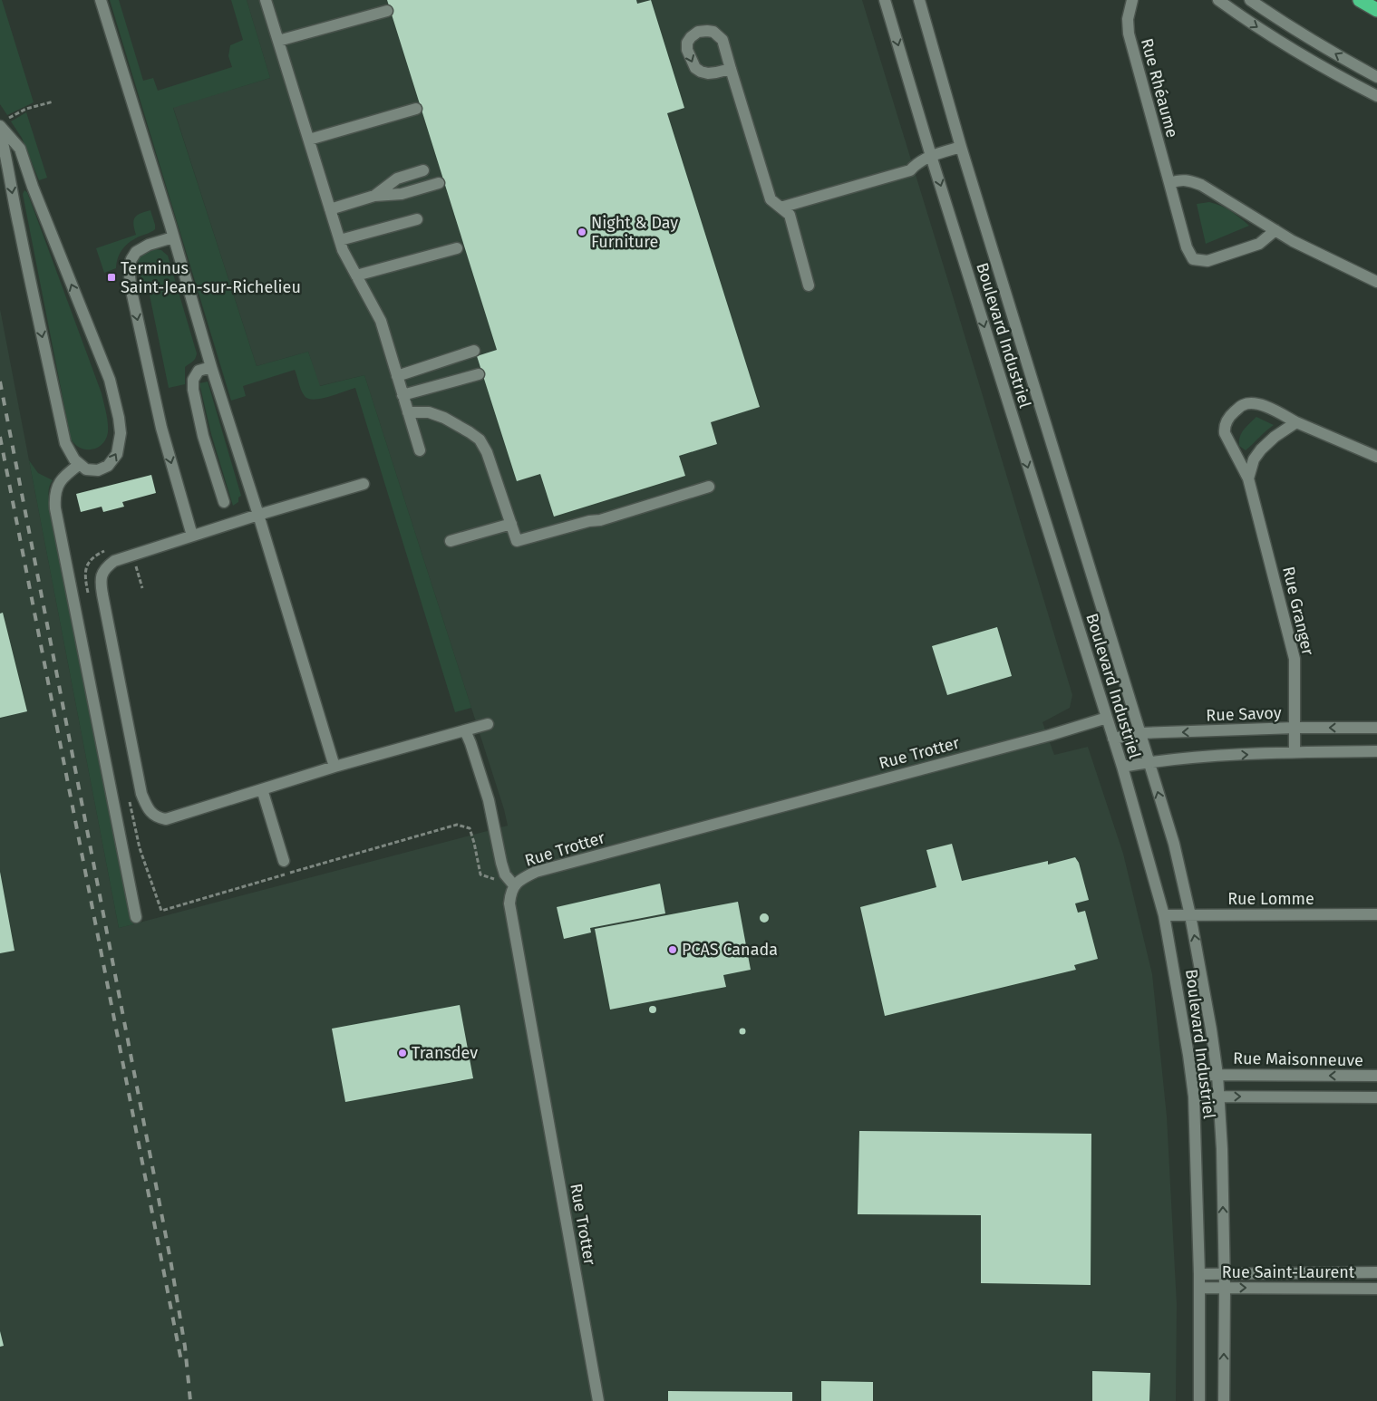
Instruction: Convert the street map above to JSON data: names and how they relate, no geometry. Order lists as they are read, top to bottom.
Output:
{
  "streets": {
    "street": [
      "Rue Rhéaume",
      "Boulevard Industriel",
      "Rue Granger",
      "Rue Savoy",
      "Rue Trotter",
      "Rue Lomme",
      "Rue Maisonneuve",
      "Rue Saint-Laurent"
    ]
  },
  "crossings": [
    ["Boulevard Industriel", "Rue Savoy"],
    ["Boulevard Industriel", "Rue Trotter"],
    ["Boulevard Industriel", "Rue Lomme"],
    ["Boulevard Industriel", "Rue Maisonneuve"],
    ["Boulevard Industriel", "Rue Saint-Laurent"],
    ["Rue Granger", "Rue Savoy"]
  ],
  "places": {
    "other": ["Night & Day Furniture", "PCAS Canada", "Transdev"],
    "transit": ["Terminus Saint-Jean-sur-Richelieu"]
  }
}
